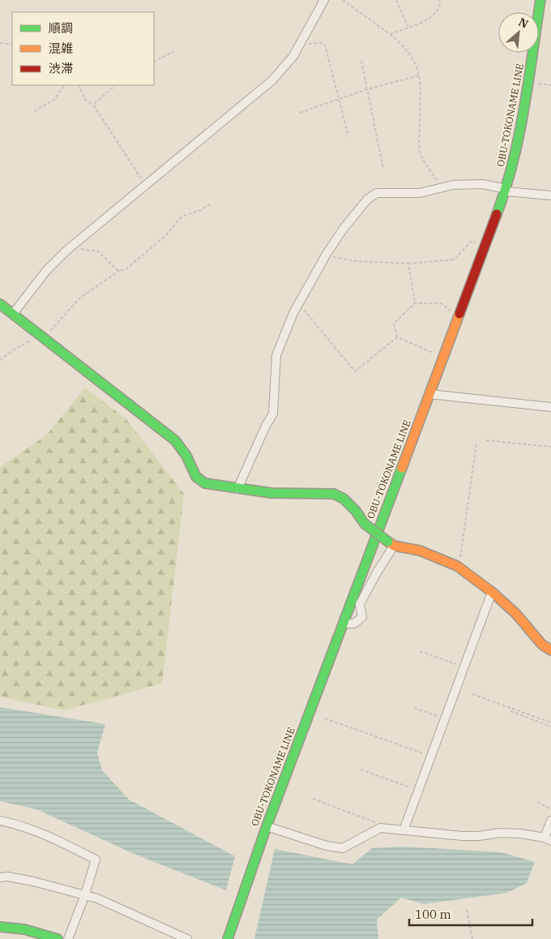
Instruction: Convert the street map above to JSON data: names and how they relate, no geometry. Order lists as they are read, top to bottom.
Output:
{
  "streets": {
    "main road": ["OBU-TOKONAME LINE"]
  },
  "legend": ["順調", "混雑", "渋滞"],
  "scale_bar": "100 m",
  "north": "top right"
}
